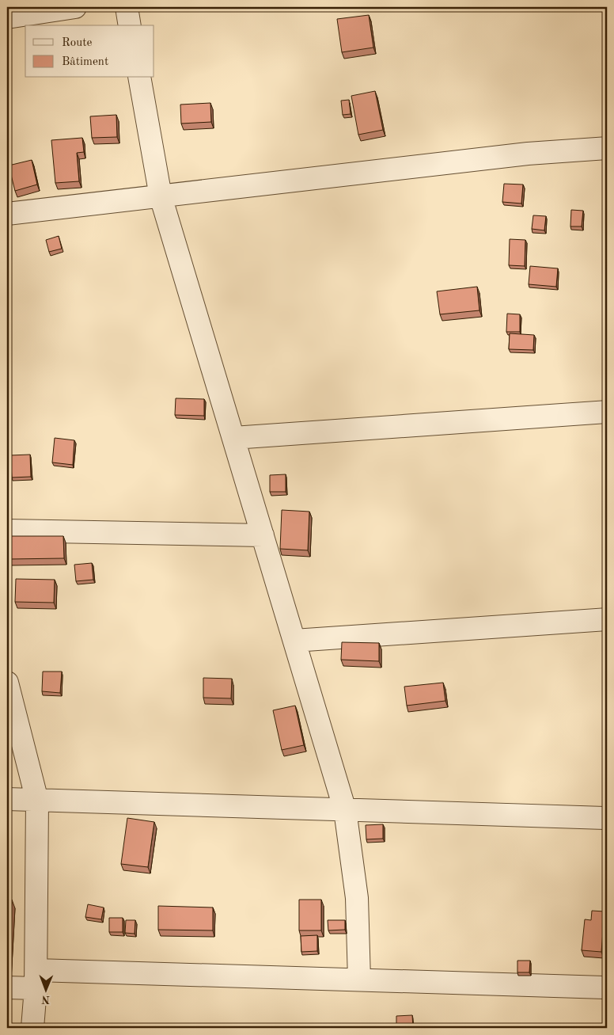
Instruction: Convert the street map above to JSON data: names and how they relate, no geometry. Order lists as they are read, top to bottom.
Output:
{
  "legend": ["Route", "Bâtiment"],
  "north": "bottom"
}
